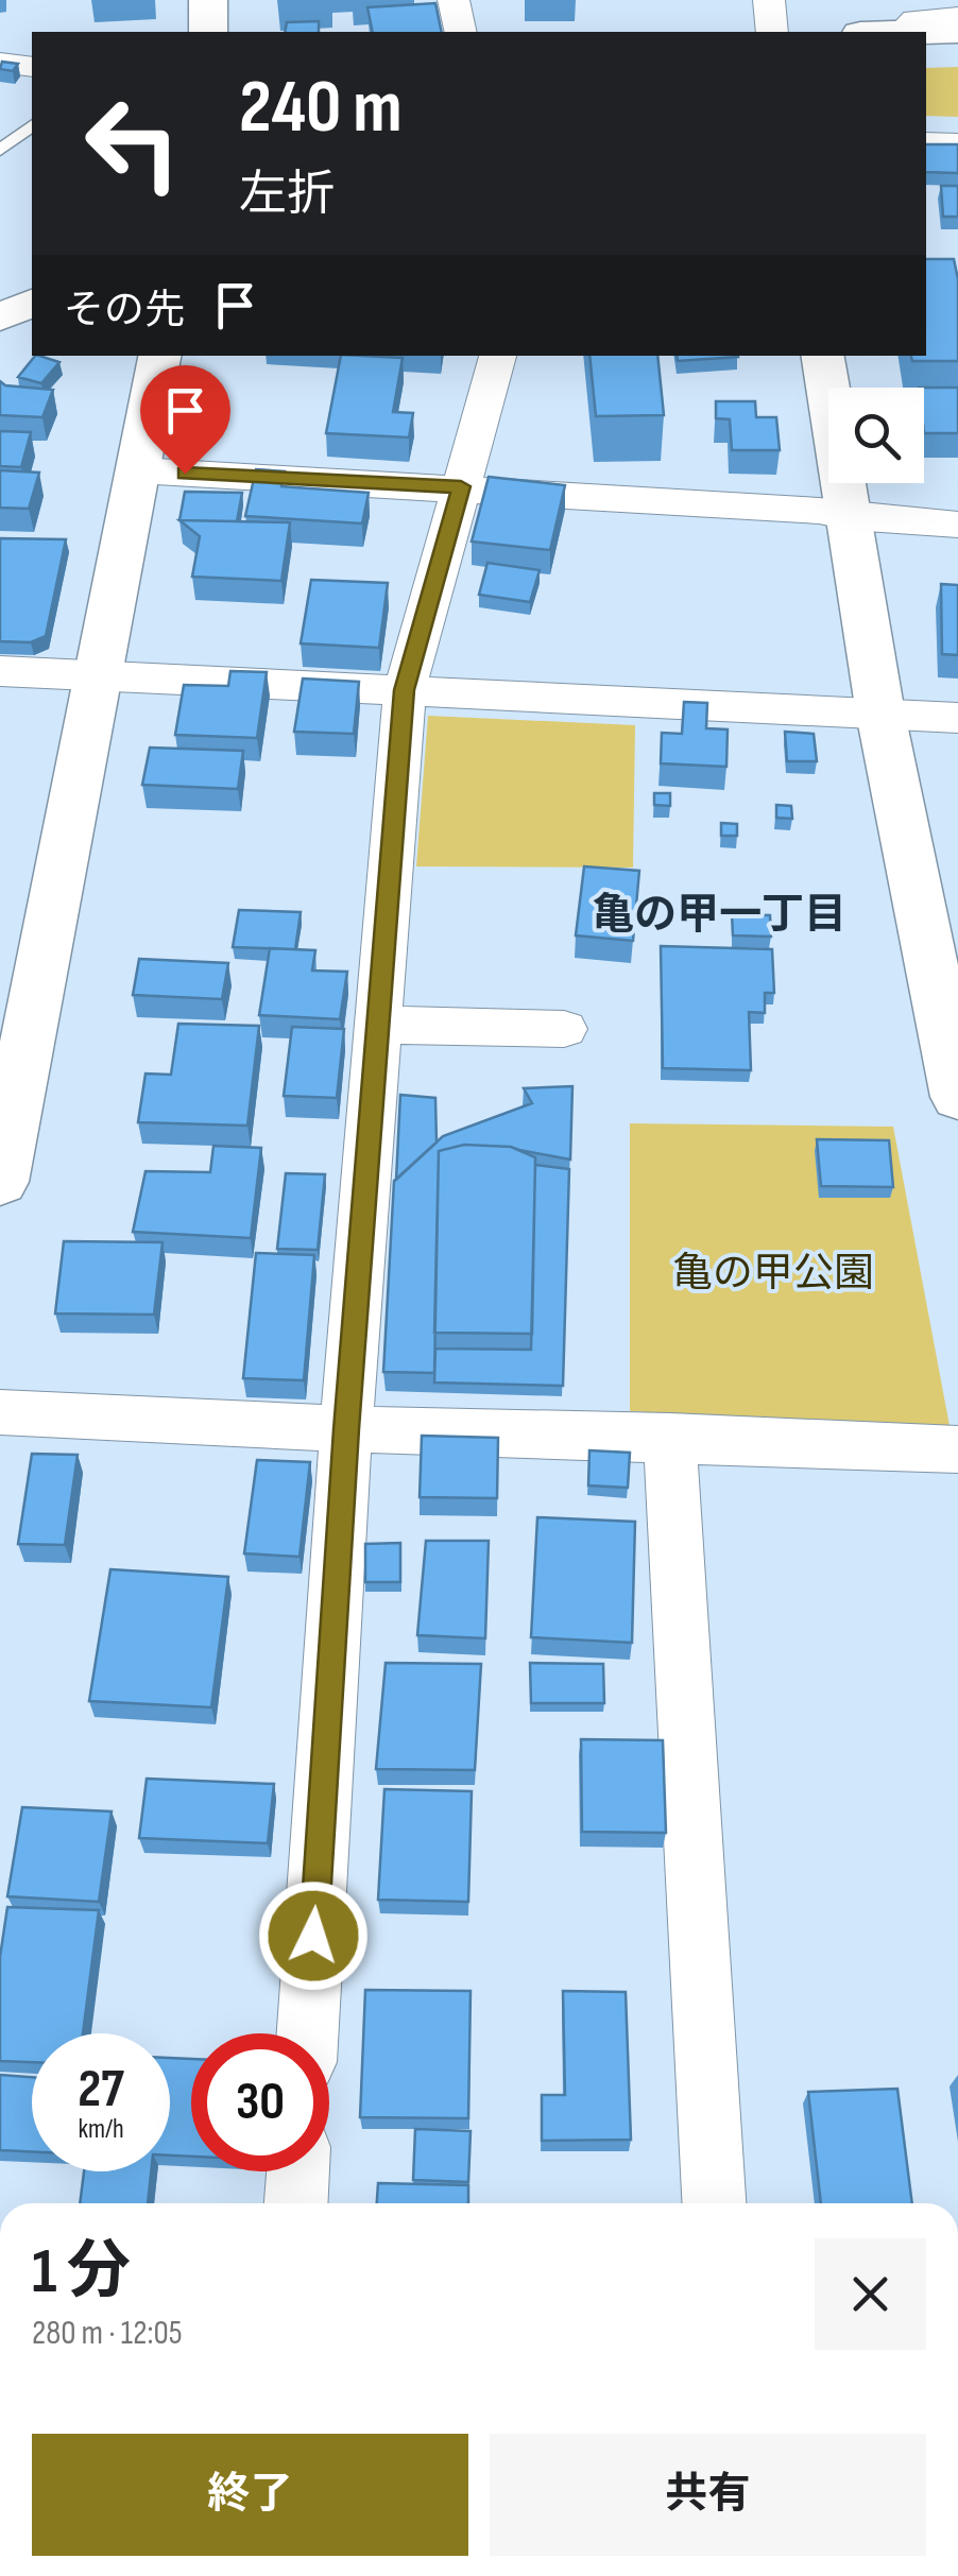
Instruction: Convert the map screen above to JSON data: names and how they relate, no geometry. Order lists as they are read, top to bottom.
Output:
{
  "districts": ["亀の甲一丁目"],
  "parks": ["亀の甲公園"],
  "page": {
    "turn": ["240 m", "左折"],
    "then": "その先",
    "speed": "27 km/h",
    "limit": "30",
    "heading": ["1 分", "280 m · 12:05"],
    "buttons": ["終了", "共有"]
  }
}
